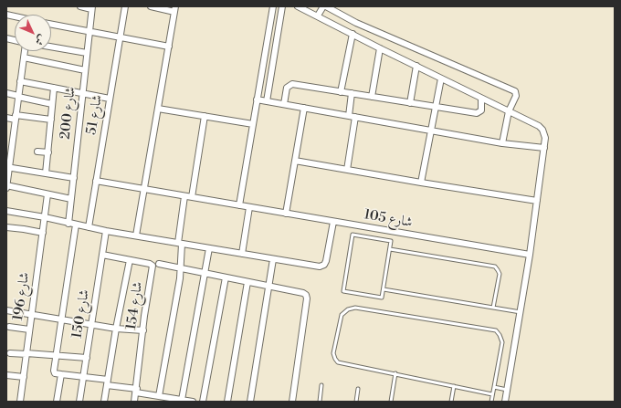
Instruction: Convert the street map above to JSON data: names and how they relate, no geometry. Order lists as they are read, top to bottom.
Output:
{
  "streets": {
    "street": [
      "شارع 200",
      "شارع 51",
      "شارع 105",
      "شارع 196",
      "شارع 154",
      "شارع 150"
    ]
  },
  "crossings": [
    ["شارع 51", "شارع 105"],
    ["شارع 154", "شارع 150"]
  ],
  "north": "bottom right"
}
